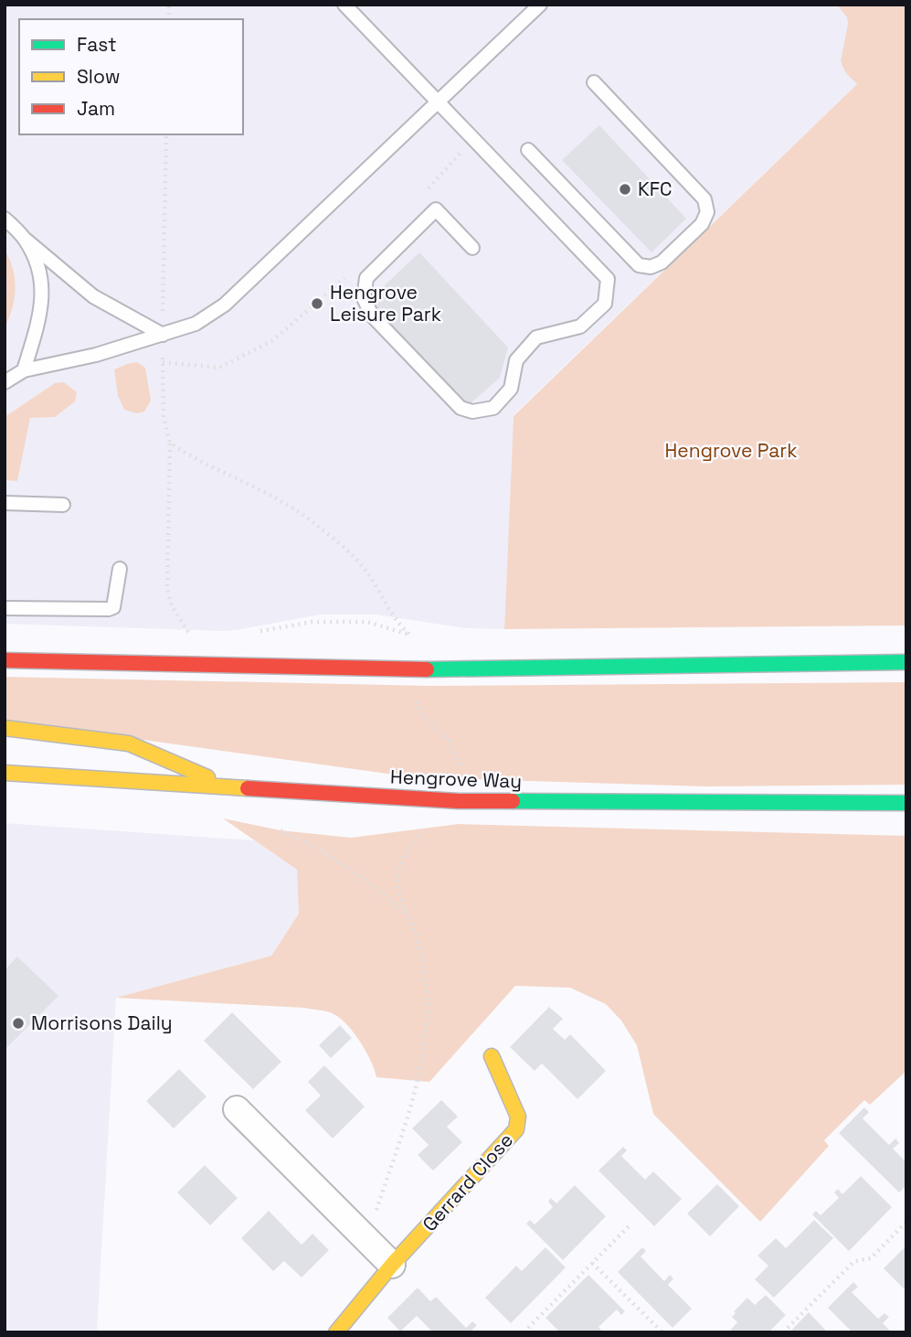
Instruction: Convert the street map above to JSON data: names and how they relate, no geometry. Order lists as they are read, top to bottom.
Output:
{
  "streets": {
    "main road": ["Hengrove Way", "Gerrard Close"]
  },
  "parks": ["Hengrove Park"],
  "places": ["KFC", "Hengrove Leisure Park", "Morrisons Daily"],
  "legend": ["Fast", "Slow", "Jam"]
}
